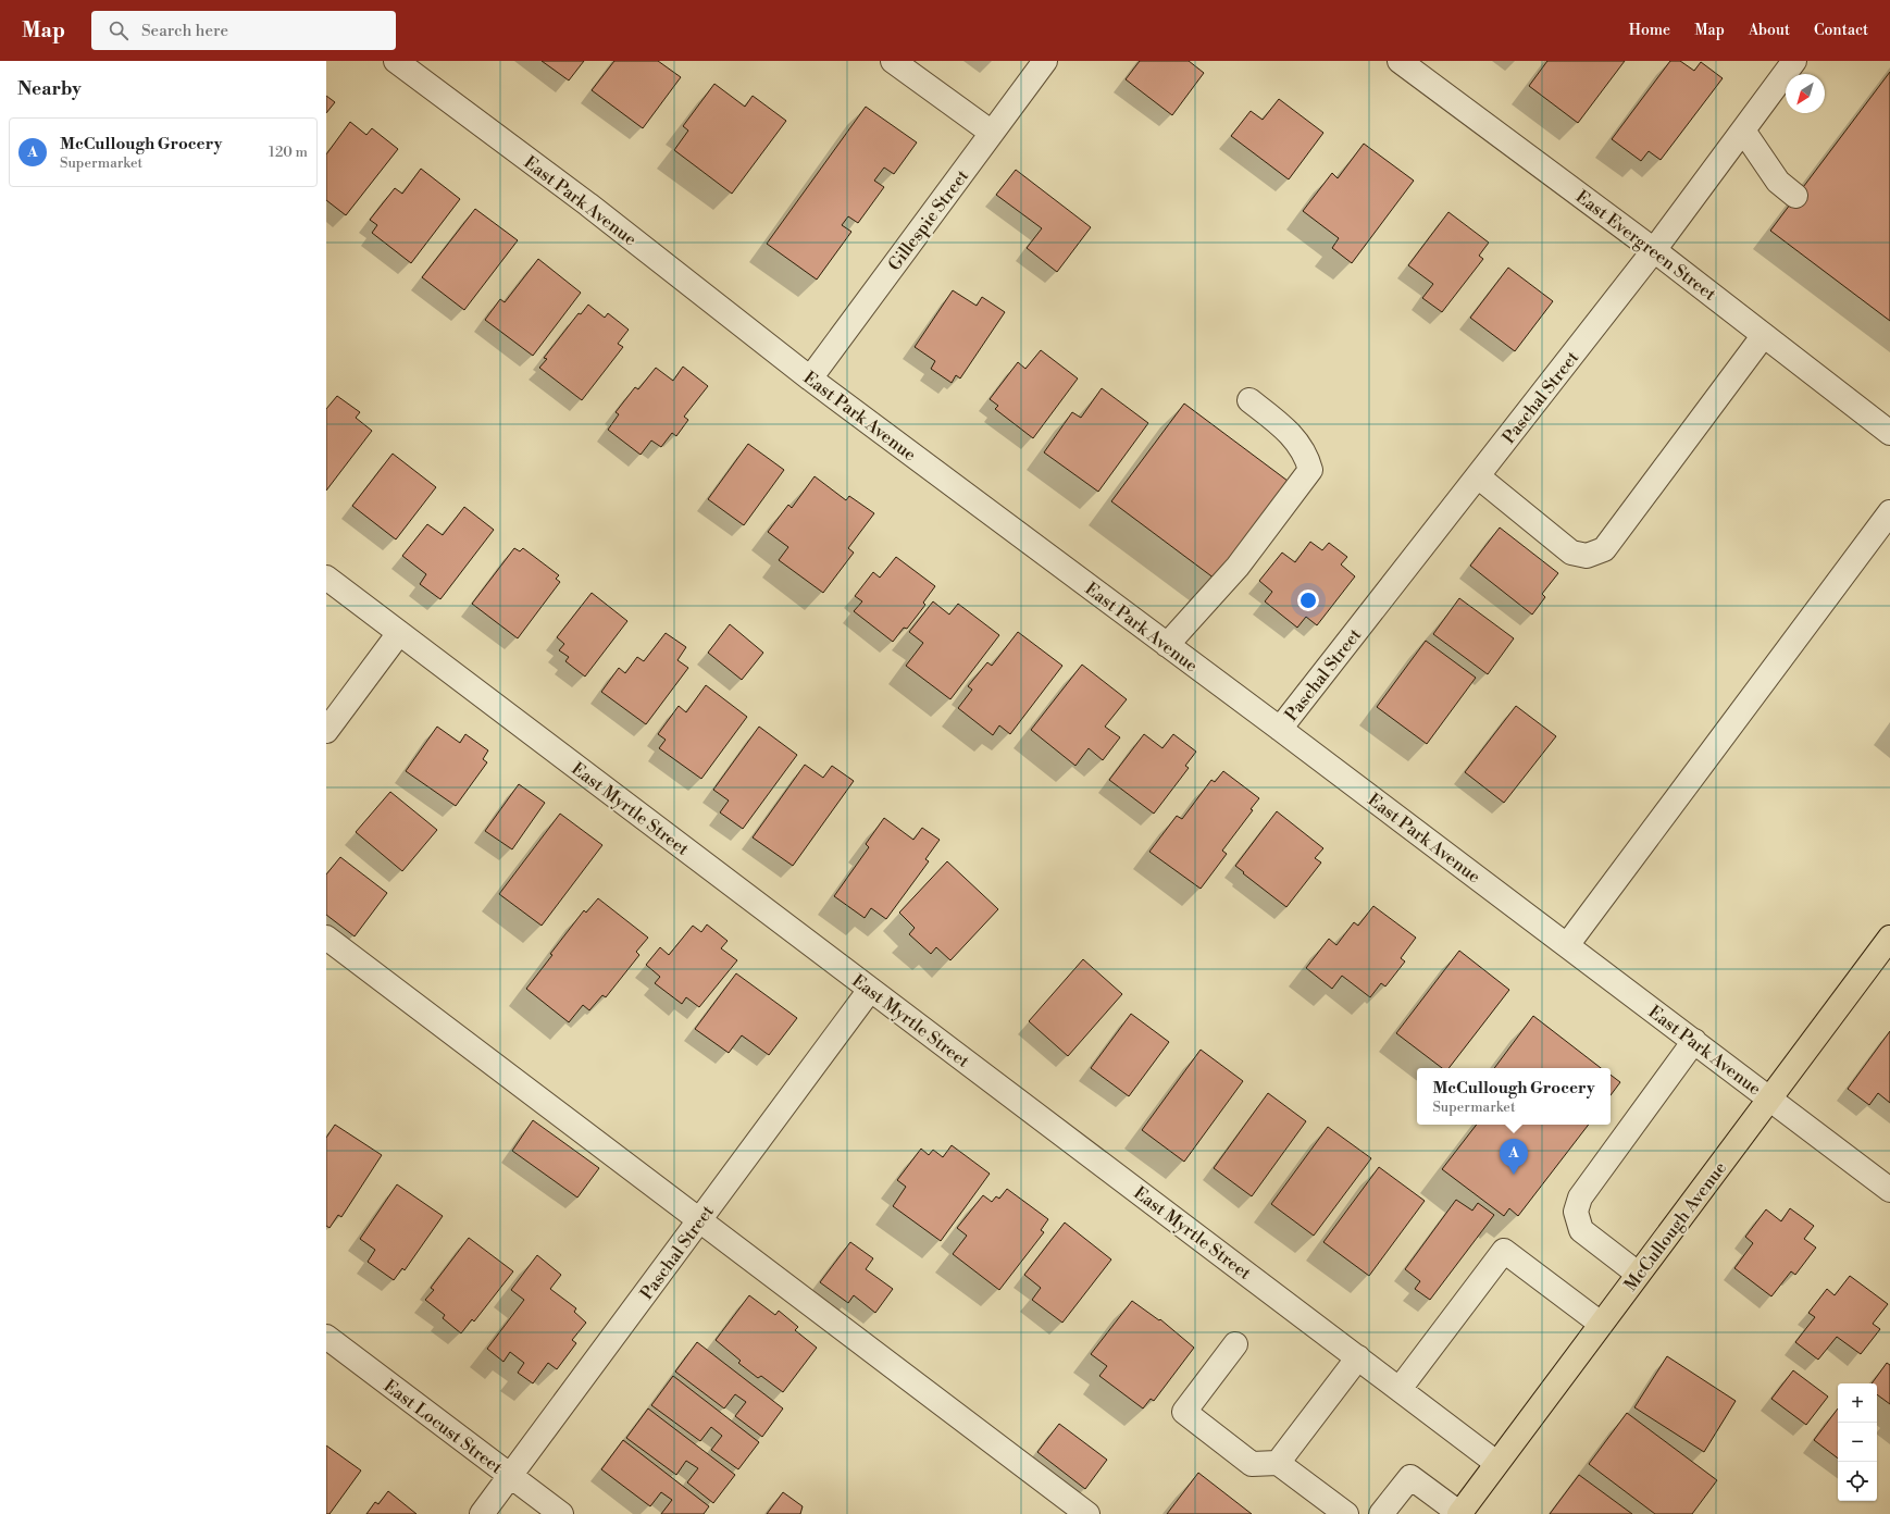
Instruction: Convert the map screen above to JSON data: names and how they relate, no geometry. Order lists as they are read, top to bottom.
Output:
{
  "streets": {
    "main road": ["McCullough Avenue"],
    "street": [
      "East Park Avenue",
      "Gillespie Street",
      "East Evergreen Street",
      "Paschal Street",
      "East Myrtle Street",
      "East Locust Street"
    ]
  },
  "crossings": [
    ["East Park Avenue", "Gillespie Street"],
    ["East Park Avenue", "Paschal Street"],
    ["East Park Avenue", "McCullough Avenue"],
    ["East Evergreen Street", "Paschal Street"],
    ["Paschal Street", "East Myrtle Street"],
    ["Paschal Street", "East Locust Street"],
    ["East Myrtle Street", "McCullough Avenue"]
  ],
  "north": "bottom left",
  "page": {
    "header": "Map",
    "search": "Search here",
    "nav": [
      "Home",
      "Map",
      "About",
      "Contact"
    ],
    "heading": "Nearby",
    "list": [
      {
        "mark": "A",
        "name": "McCullough Grocery",
        "note": "Supermarket",
        "value": "120 m"
      }
    ],
    "popup": ["McCullough Grocery", "Supermarket"],
    "pins": "A",
    "map_buttons": ["+", "−"]
  }
}
